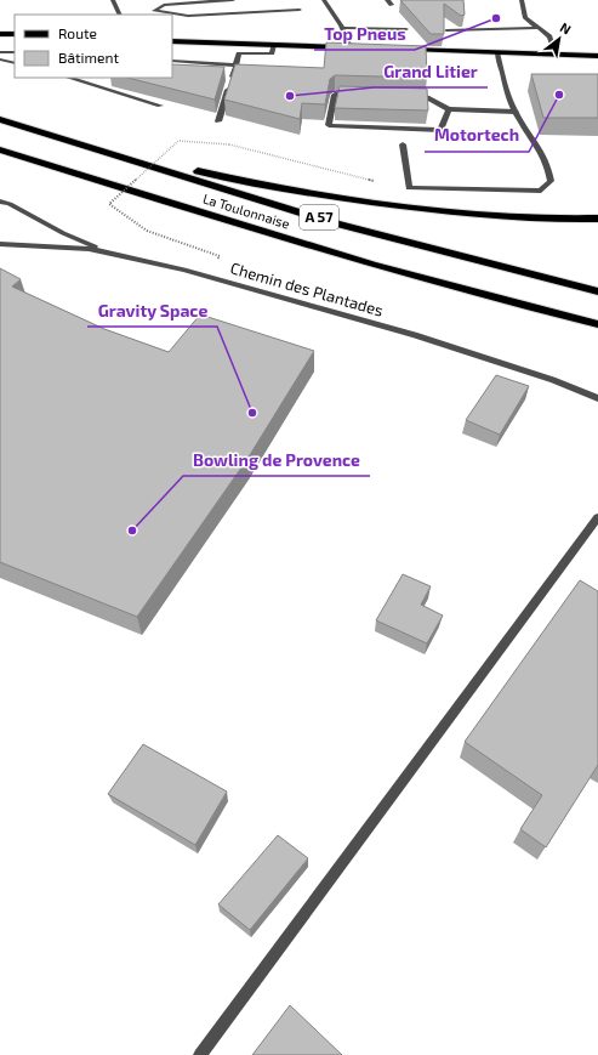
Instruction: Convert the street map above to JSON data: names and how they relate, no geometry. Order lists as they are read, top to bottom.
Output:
{
  "streets": {
    "highway": ["La Toulonnaise", "A 57"],
    "street": ["Chemin des Plantades"]
  },
  "places": [
    "Top Pneus",
    "Motortech",
    "Grand Litier",
    "Gravity Space",
    "Bowling de Provence"
  ],
  "legend": ["Route", "Bâtiment"],
  "north": "top right"
}
